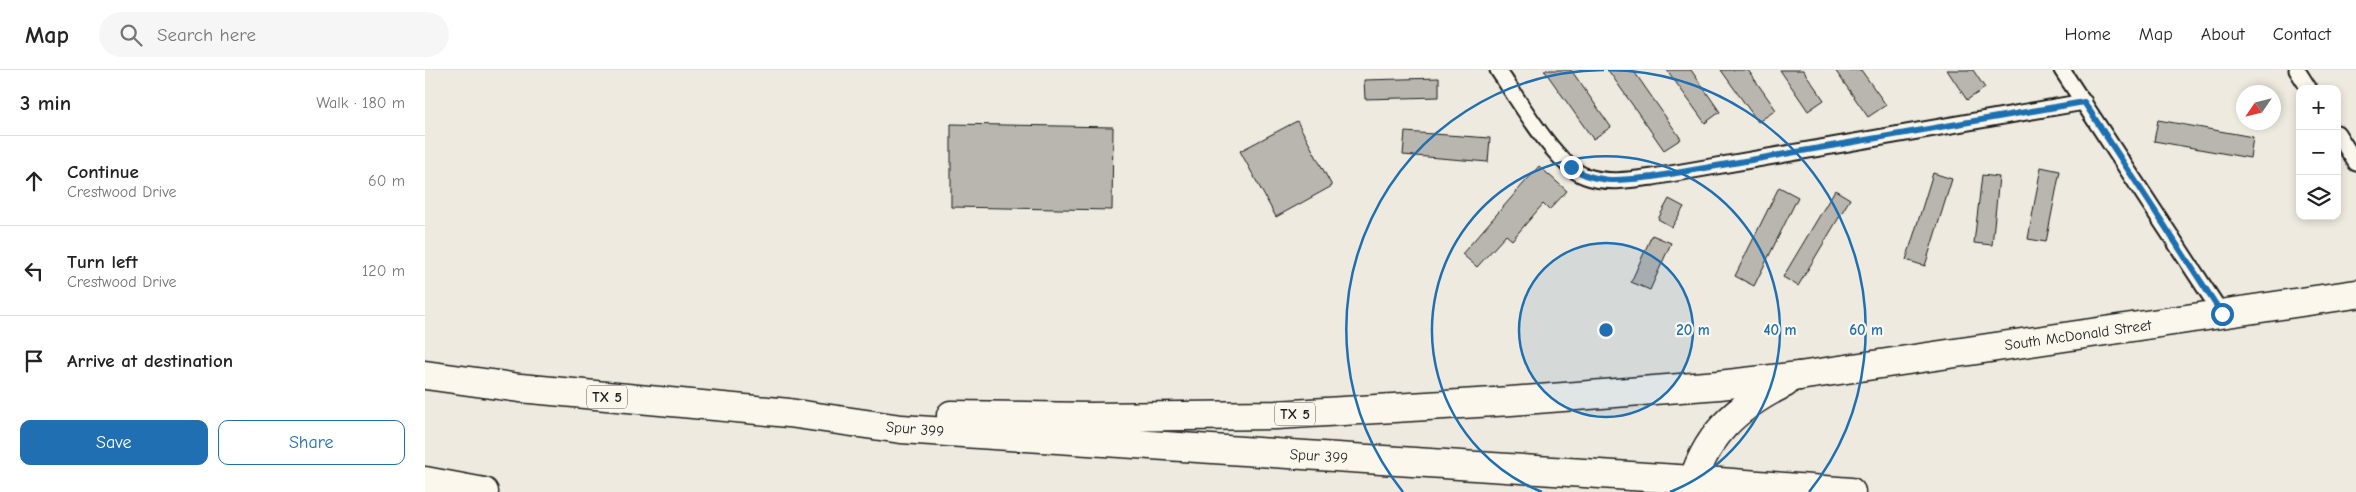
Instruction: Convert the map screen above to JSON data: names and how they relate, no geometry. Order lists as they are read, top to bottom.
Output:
{
  "streets": {
    "main road": ["South McDonald Street", "TX 5", "Spur 399"]
  },
  "crossings": [
    ["South McDonald Street", "TX 5"],
    ["TX 5", "Spur 399"]
  ],
  "north": "bottom left",
  "page": {
    "header": "Map",
    "search": "Search here",
    "nav": [
      "Home",
      "Map",
      "About",
      "Contact"
    ],
    "heading": ["3 min", "Walk · 180 m"],
    "map_buttons": ["+", "−"],
    "list": [
      ["Continue", "Crestwood Drive", "60 m"],
      ["Turn left", "Crestwood Drive", "120 m"],
      "Arrive at destination"
    ],
    "buttons": ["Save", "Share"]
  },
  "rings": ["20 m", "40 m", "60 m"]
}
